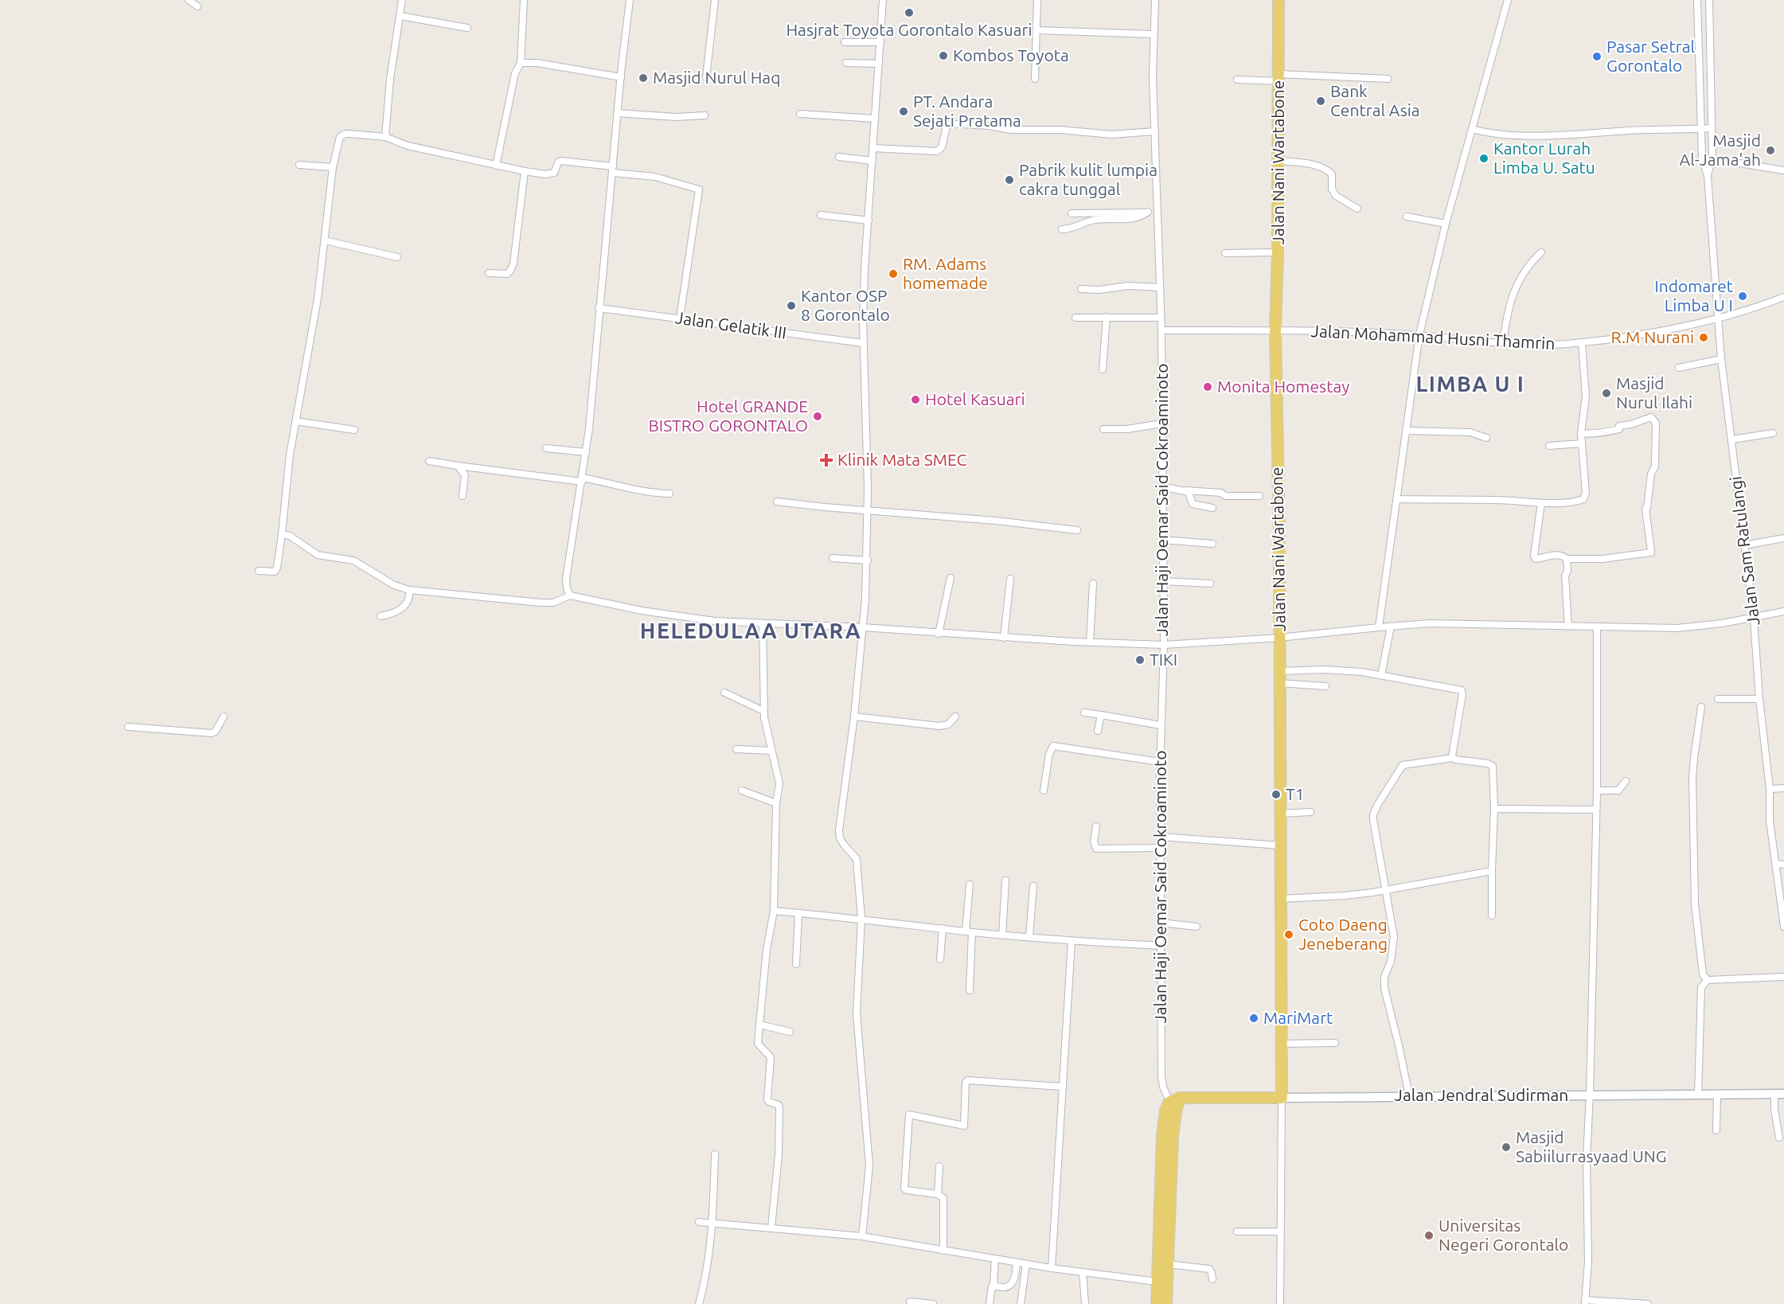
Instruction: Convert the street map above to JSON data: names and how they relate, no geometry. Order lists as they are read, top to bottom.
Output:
{
  "streets": {
    "main road": ["Jalan Nani Wartabone", "Jalan Jendral Sudirman"],
    "street": [
      "Jalan Gelatik III",
      "Jalan Mohammad Husni Thamrin",
      "Jalan Haji Oemar Said Cokroaminoto",
      "Jalan Sam Ratulangi"
    ]
  },
  "crossings": [
    ["Jalan Nani Wartabone", "Jalan Mohammad Husni Thamrin"],
    ["Jalan Nani Wartabone", "Jalan Jendral Sudirman"],
    ["Jalan Mohammad Husni Thamrin", "Jalan Haji Oemar Said Cokroaminoto"],
    ["Jalan Mohammad Husni Thamrin", "Jalan Sam Ratulangi"],
    ["Jalan Haji Oemar Said Cokroaminoto", "Jalan Jendral Sudirman"]
  ],
  "districts": ["LIMBA U I", "HELEDULAA UTARA"],
  "places": {
    "other": [
      "Hasjrat Toyota Gorontalo Kasuari",
      "Kombos Toyota",
      "Pasar Setral Gorontalo",
      "Masjid Nurul Haq",
      "Bank Central Asia",
      "PT. Andara Sejati Pratama",
      "Masjid Al-Jama'ah",
      "Kantor Lurah Limba U. Satu",
      "Pabrik kulit lumpia cakra tunggal",
      "RM. Adams homemade",
      "Indomaret Limba U I",
      "Kantor OSP 8 Gorontalo",
      "R.M Nurani",
      "Monita Homestay",
      "Masjid Nurul Ilahi",
      "Hotel Kasuari",
      "Hotel GRANDE BISTRO GORONTALO",
      "TIKI",
      "T1",
      "Coto Daeng Jeneberang",
      "MariMart",
      "Masjid Sabiilurrasyaad UNG",
      "Universitas Negeri Gorontalo"
    ],
    "health": ["Klinik Mata SMEC"]
  }
}
